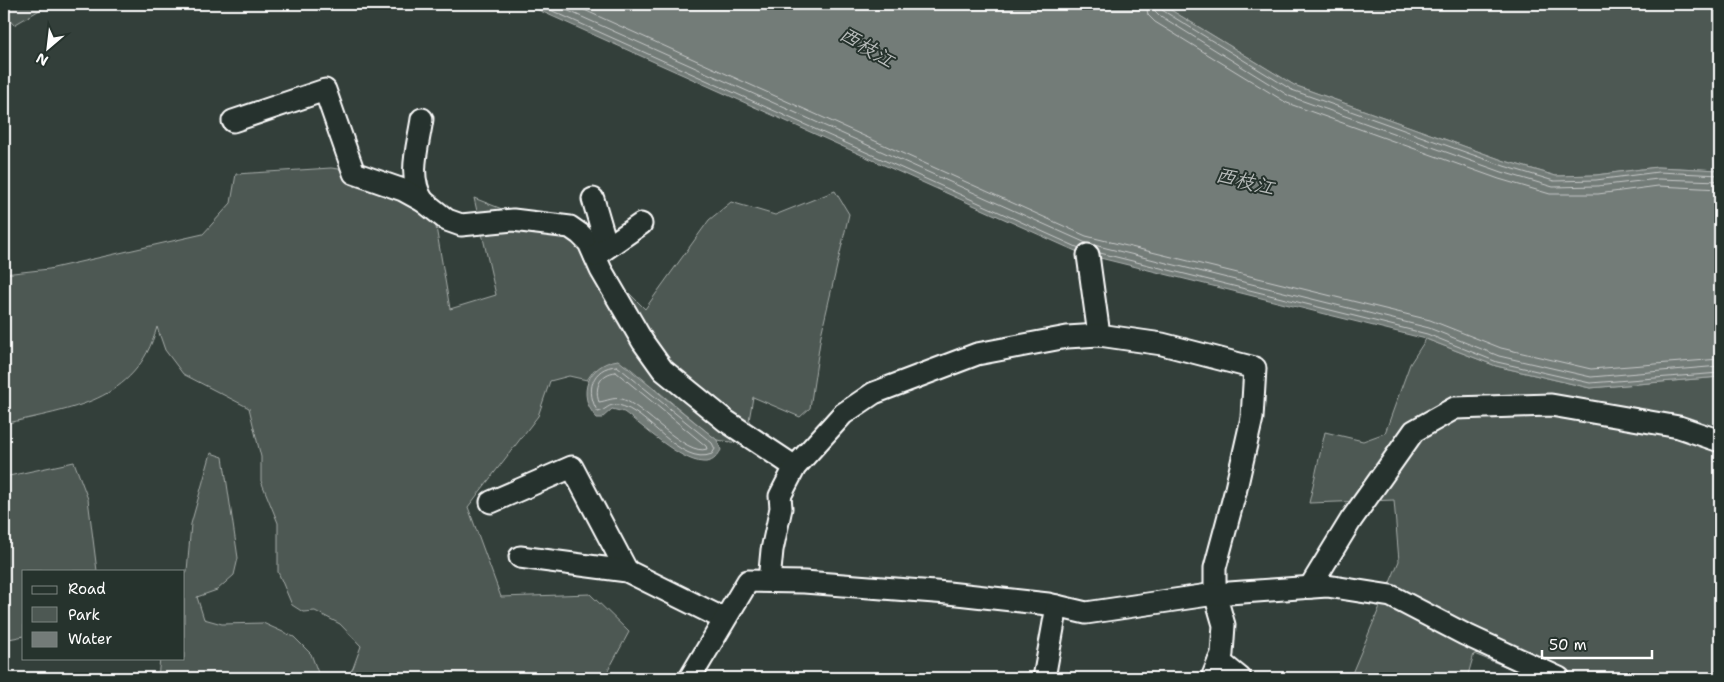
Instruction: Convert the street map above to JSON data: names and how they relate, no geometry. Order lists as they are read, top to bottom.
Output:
{
  "water": ["西枝江"],
  "legend": ["Road", "Park", "Water"],
  "scale_bar": "50 m",
  "north": "bottom left"
}
